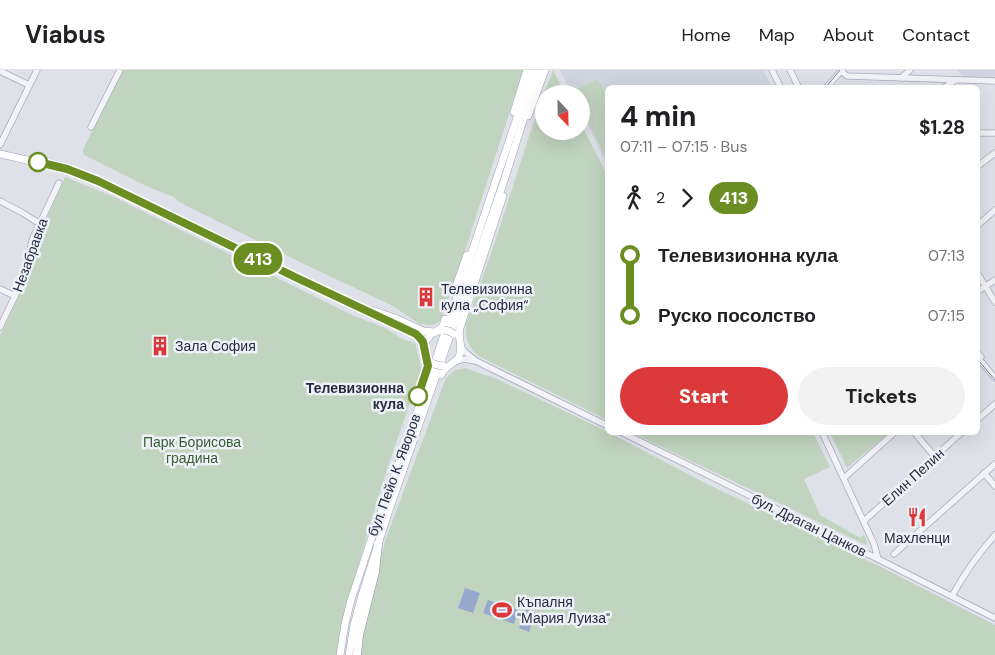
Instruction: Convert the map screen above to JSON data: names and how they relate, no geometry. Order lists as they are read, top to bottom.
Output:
{
  "streets": {
    "main road": ["бул. Пейо К. Яворов"],
    "street": ["Незабравка", "Елин Пелин", "бул. Драган Цанков"]
  },
  "parks": ["Парк Борисова градина"],
  "places": {
    "building": ["Телевизионна кула „София“", "Зала София"],
    "other": ["Телевизионна кула"],
    "restaurant": ["Махленци"],
    "sports": ["Къпалня \"Мария Луиза\""]
  },
  "lines": ["bus line 413"],
  "north": "bottom",
  "page": {
    "header": "Viabus",
    "nav": [
      "Home",
      "Map",
      "About",
      "Contact"
    ],
    "on_map": "413",
    "heading": ["4 min", "07:11 – 07:15 · Bus", "$1.28"],
    "legs": ["2", "413"],
    "list": [
      {
        "name": "Телевизионна кула",
        "value": "07:13"
      },
      {
        "name": "Руско посолство",
        "value": "07:15"
      }
    ],
    "buttons": ["Start", "Tickets"]
  }
}
